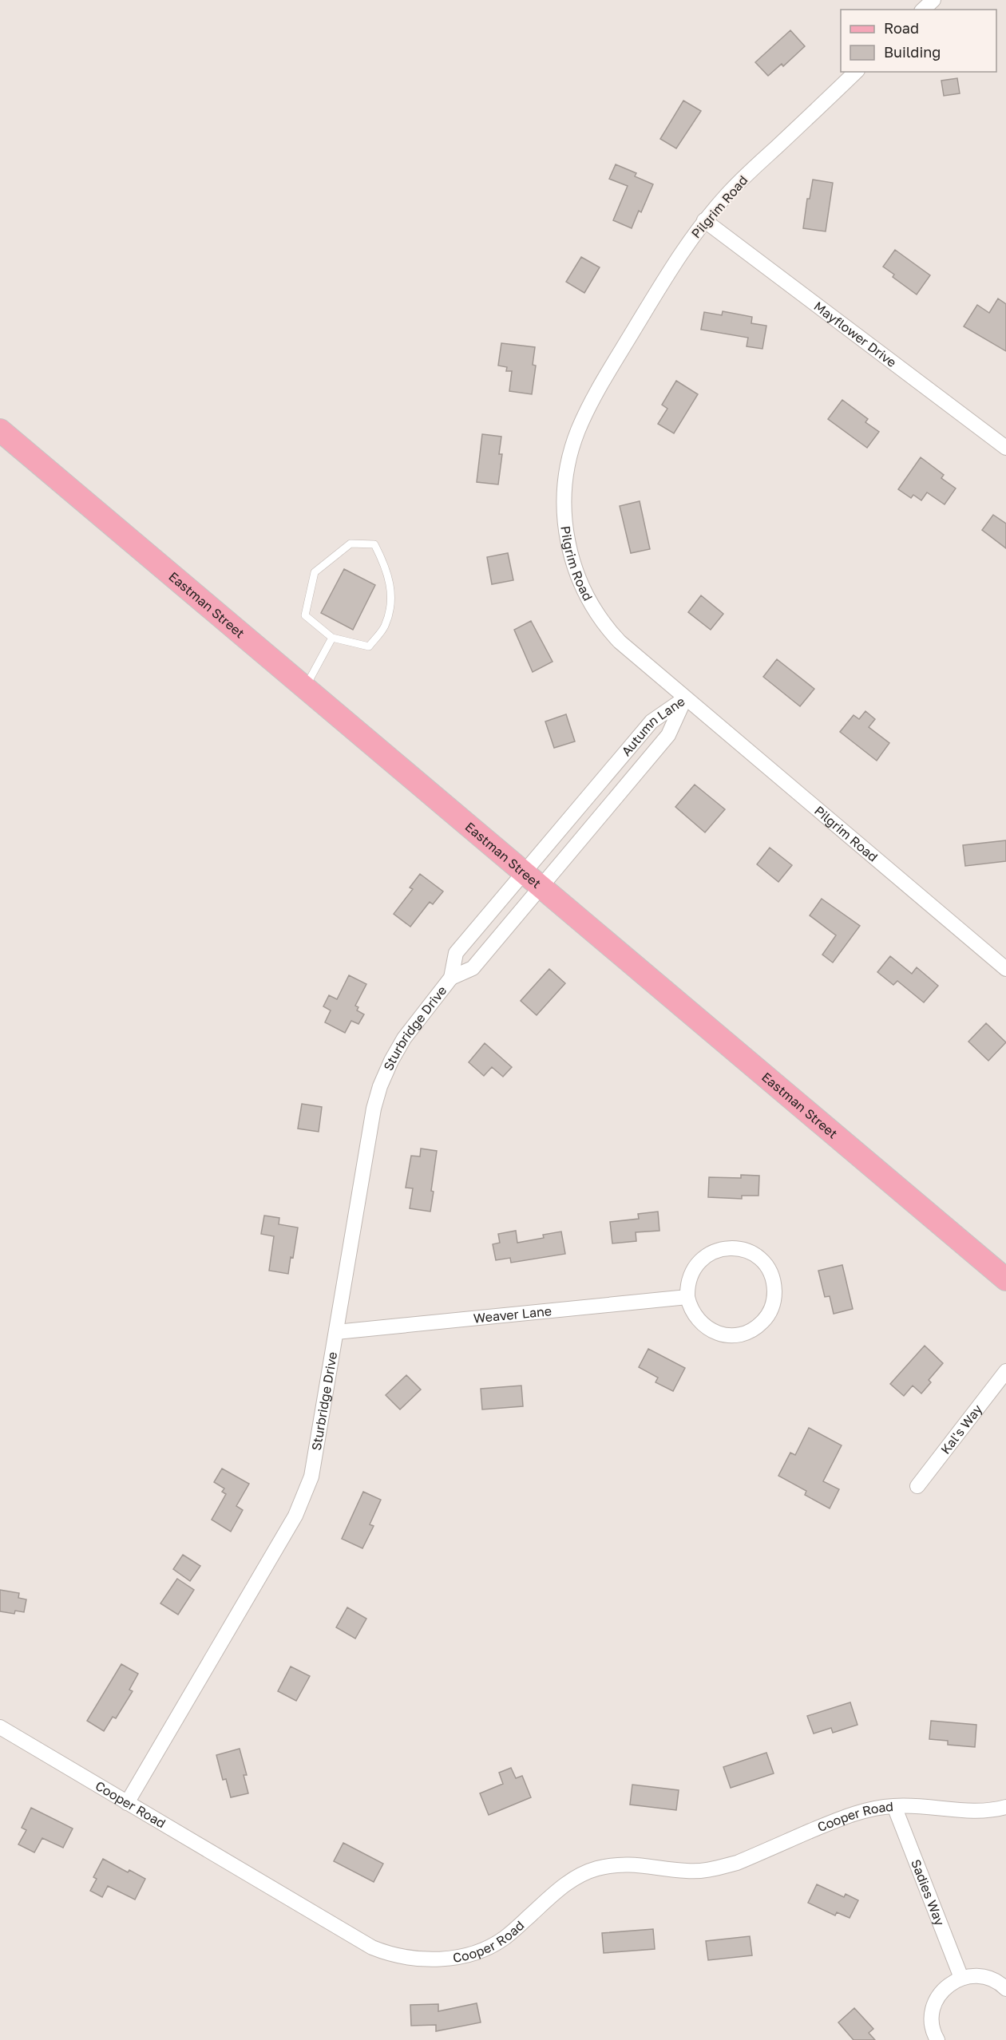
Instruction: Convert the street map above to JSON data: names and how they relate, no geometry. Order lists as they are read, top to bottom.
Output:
{
  "streets": {
    "main road": ["Eastman Street"],
    "street": [
      "Pilgrim Road",
      "Mayflower Drive",
      "Autumn Lane",
      "Sturbridge Drive",
      "Weaver Lane",
      "Kal's Way",
      "Cooper Road",
      "Sadies Way"
    ]
  },
  "crossings": [
    ["Pilgrim Road", "Mayflower Drive"],
    ["Pilgrim Road", "Autumn Lane"],
    ["Eastman Street", "Autumn Lane"],
    ["Eastman Street", "Sturbridge Drive"],
    ["Autumn Lane", "Sturbridge Drive"],
    ["Sturbridge Drive", "Weaver Lane"],
    ["Sturbridge Drive", "Cooper Road"],
    ["Cooper Road", "Sadies Way"]
  ],
  "legend": ["Road", "Building"]
}
